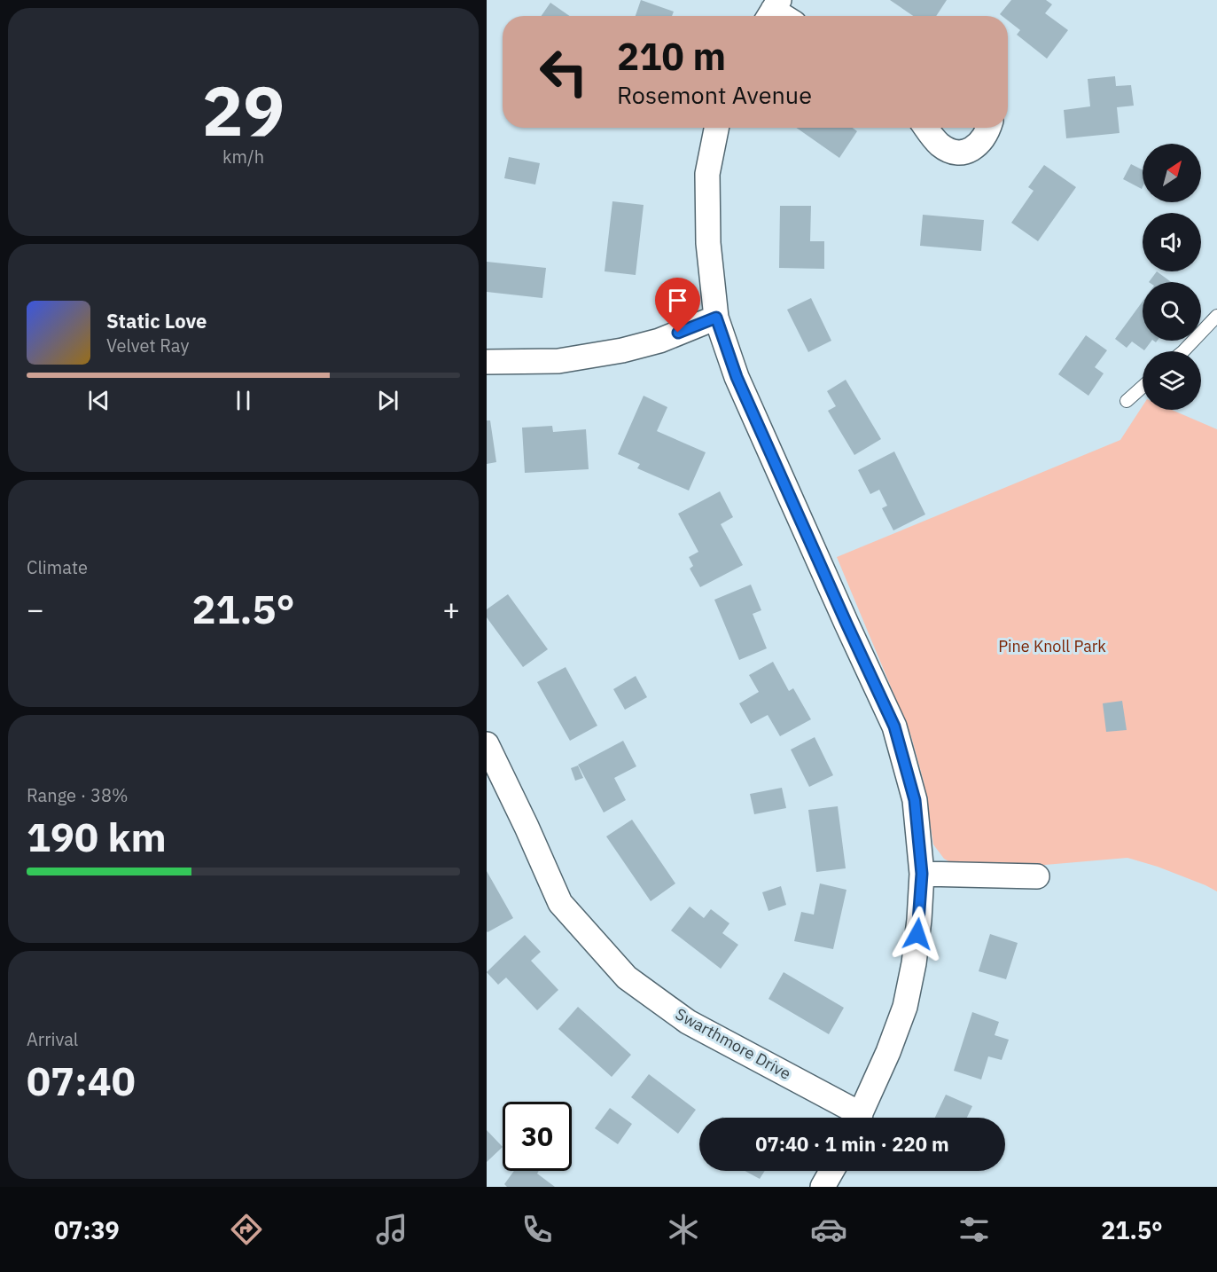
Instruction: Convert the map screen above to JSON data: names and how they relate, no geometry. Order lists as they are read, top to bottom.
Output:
{
  "streets": {
    "street": ["Swarthmore Drive"]
  },
  "parks": ["Pine Knoll Park"],
  "north": "top right",
  "page": {
    "tile": [
      ["29", "km/h"],
      "Climate",
      ["Range · 38%", "190 km"],
      ["Arrival", "07:40"]
    ],
    "turn": ["210 m", "Rosemont Avenue"],
    "song": ["Static Love", "Velvet Ray"],
    "heat": ["−", "21.5°", "+"],
    "limit": "30",
    "trip": "07:40 · 1 min · 220 m",
    "tabs": ["07:39", "21.5°"]
  }
}
